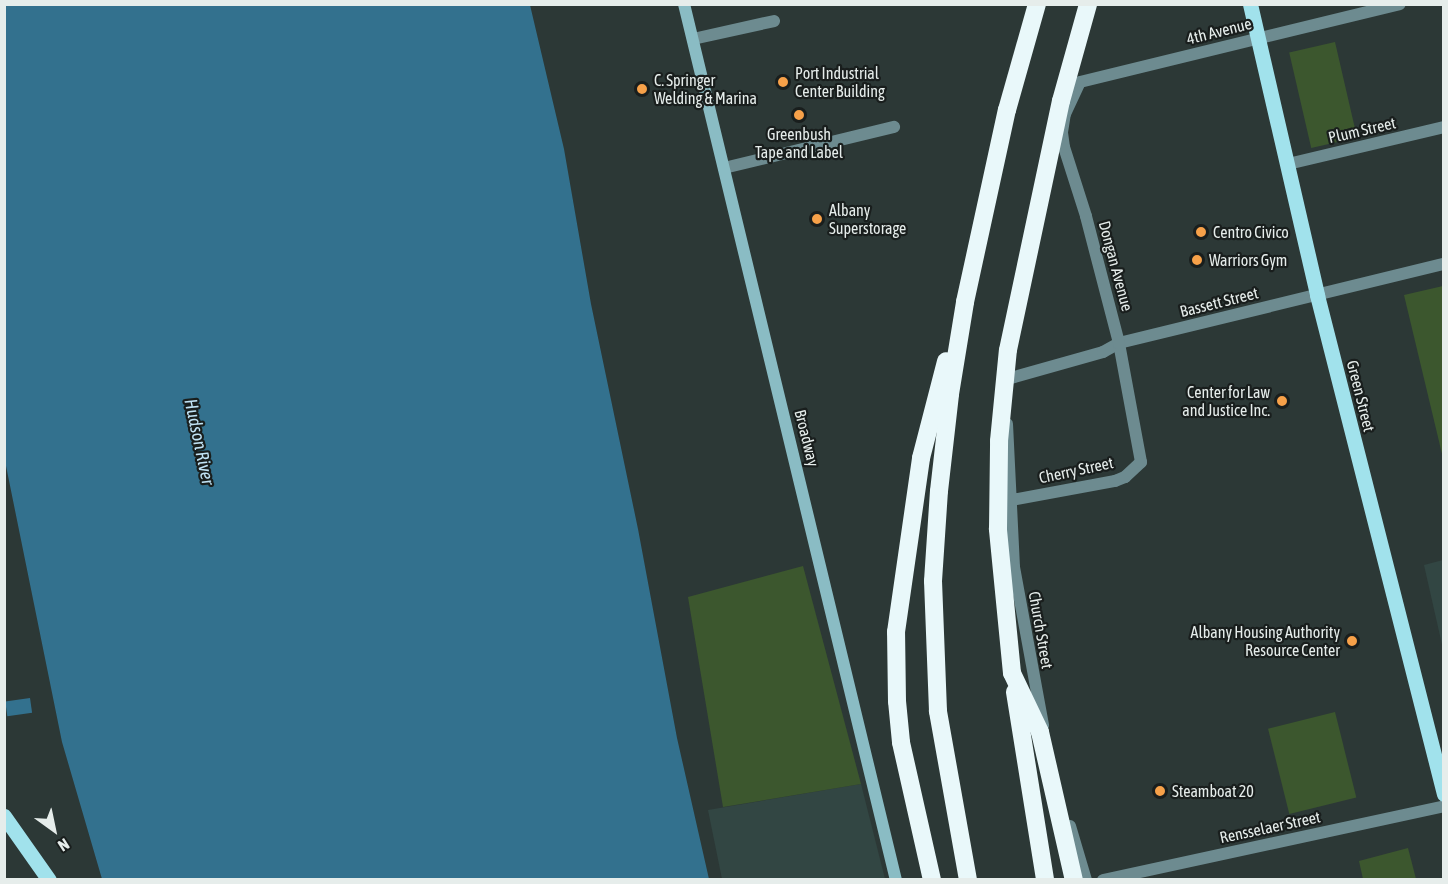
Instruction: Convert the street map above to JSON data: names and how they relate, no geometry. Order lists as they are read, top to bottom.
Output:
{
  "streets": {
    "main road": ["Green Street"],
    "street": [
      "4th Avenue",
      "Plum Street",
      "Dongan Avenue",
      "Bassett Street",
      "Broadway",
      "Cherry Street",
      "Church Street",
      "Rensselaer Street"
    ]
  },
  "crossings": [
    ["4th Avenue", "Dongan Avenue"],
    ["4th Avenue", "Green Street"],
    ["Plum Street", "Green Street"],
    ["Dongan Avenue", "Bassett Street"],
    ["Dongan Avenue", "Cherry Street"],
    ["Bassett Street", "Green Street"],
    ["Bassett Street", "Church Street"],
    ["Cherry Street", "Church Street"]
  ],
  "water": ["Hudson River"],
  "places": [
    "Port Industrial Center Building",
    "C. Springer Welding & Marina",
    "Greenbush Tape and Label",
    "Albany Superstorage",
    "Centro Civico",
    "Warriors Gym",
    "Center for Law and Justice Inc.",
    "Albany Housing Authority Resource Center",
    "Steamboat 20"
  ],
  "north": "bottom right"
}
